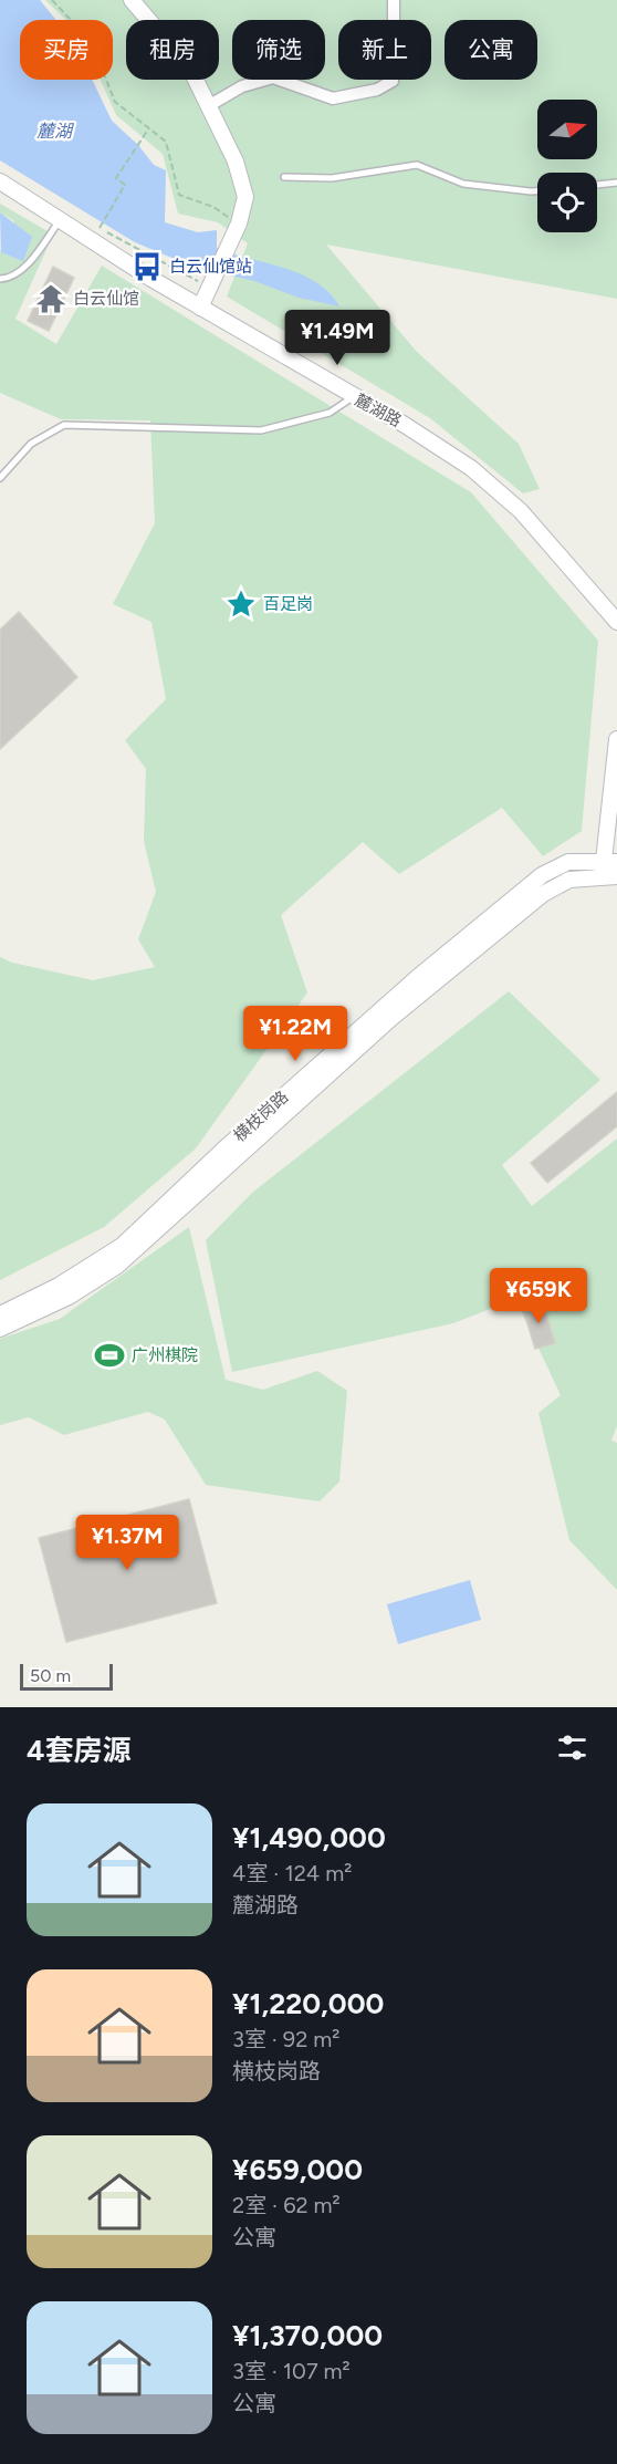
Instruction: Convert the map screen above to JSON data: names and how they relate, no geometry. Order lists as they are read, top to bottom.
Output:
{
  "streets": {
    "main road": ["麓湖路", "横枝岗路"]
  },
  "water": ["麓湖"],
  "places": {
    "bus stop": ["白云仙馆站"],
    "temple": ["白云仙馆"],
    "place": ["百足岗"],
    "sports": ["广州棋院"]
  },
  "scale_bar": "50 m",
  "north": "right",
  "page": {
    "chip": [
      "买房",
      "租房",
      "筛选",
      "新上",
      "公寓"
    ],
    "price": [
      "¥1.49M",
      "¥1.22M",
      "¥659K",
      "¥1.37M"
    ],
    "scale": "50 m",
    "heading": "4套房源",
    "list": [
      {
        "name": "¥1,490,000",
        "note": "4室 · 124 m² · 麓湖路"
      },
      {
        "name": "¥1,220,000",
        "note": "3室 · 92 m² · 横枝岗路"
      },
      {
        "name": "¥659,000",
        "note": "2室 · 62 m² · 公寓"
      },
      {
        "name": "¥1,370,000",
        "note": "3室 · 107 m² · 公寓"
      }
    ]
  }
}
